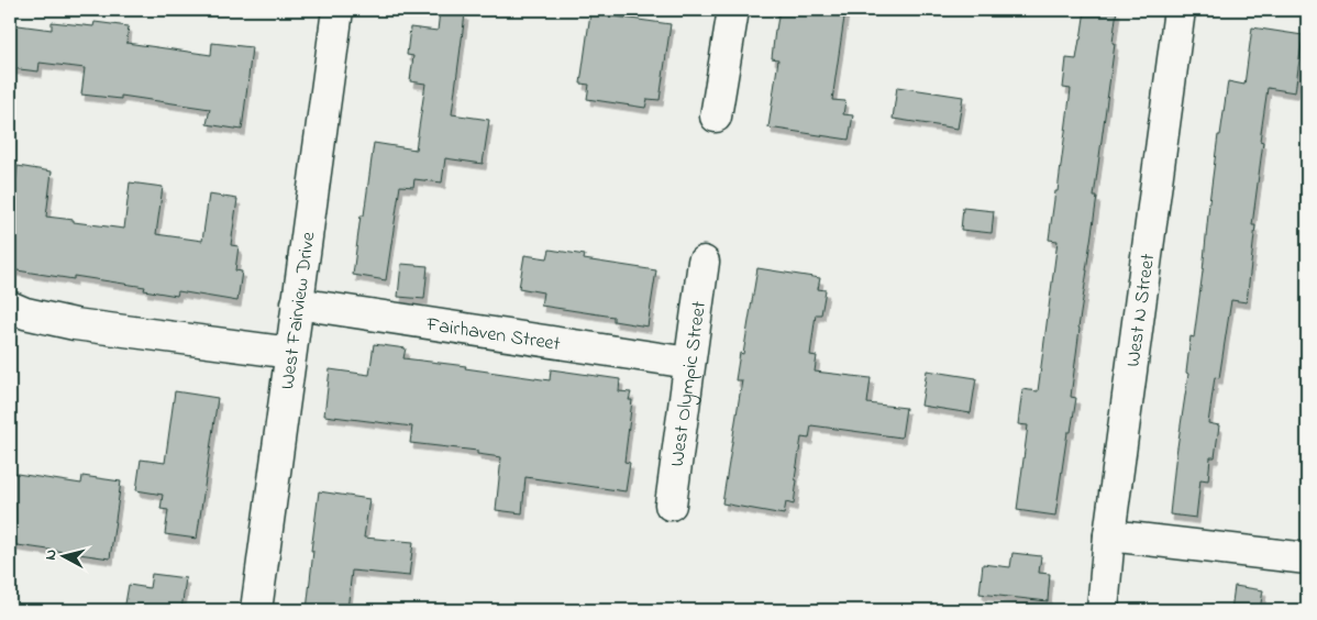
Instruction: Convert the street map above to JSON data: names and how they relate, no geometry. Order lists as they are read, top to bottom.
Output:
{
  "streets": {
    "street": [
      "West Fairview Drive",
      "West N Street",
      "Fairhaven Street",
      "West Olympic Street"
    ]
  },
  "crossings": [
    ["West Fairview Drive", "Fairhaven Street"],
    ["Fairhaven Street", "West Olympic Street"]
  ],
  "north": "left"
}
